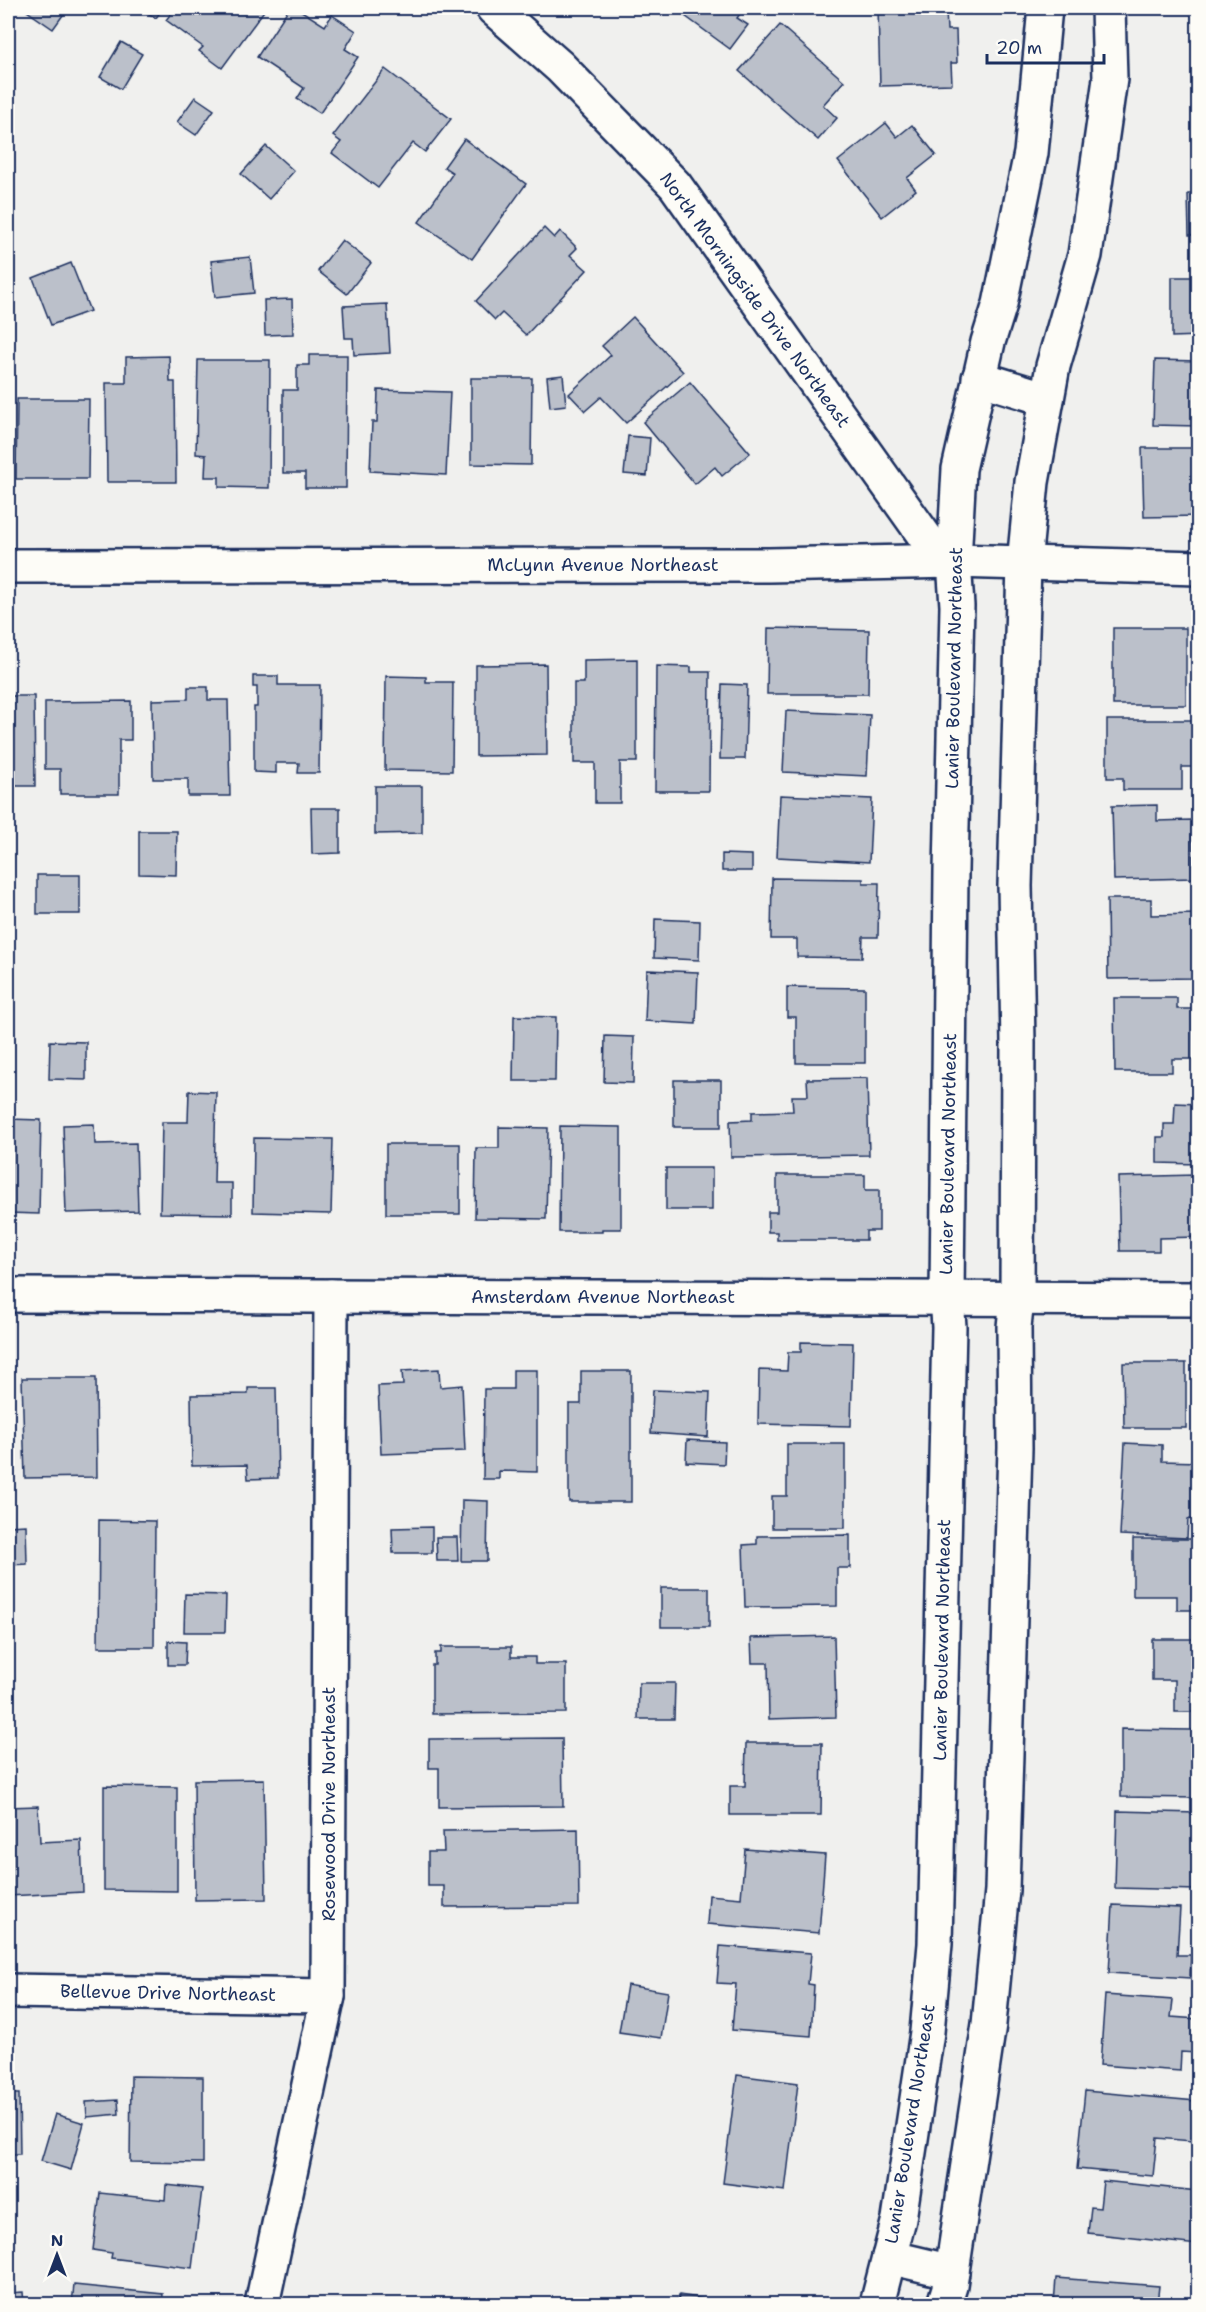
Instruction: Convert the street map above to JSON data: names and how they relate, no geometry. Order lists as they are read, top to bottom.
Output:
{
  "streets": {
    "street": [
      "North Morningside Drive Northeast",
      "McLynn Avenue Northeast",
      "Lanier Boulevard Northeast",
      "Amsterdam Avenue Northeast",
      "Rosewood Drive Northeast",
      "Bellevue Drive Northeast"
    ]
  },
  "crossings": [
    ["North Morningside Drive Northeast", "McLynn Avenue Northeast"],
    ["North Morningside Drive Northeast", "Lanier Boulevard Northeast"],
    ["McLynn Avenue Northeast", "Lanier Boulevard Northeast"],
    ["Lanier Boulevard Northeast", "Amsterdam Avenue Northeast"],
    ["Amsterdam Avenue Northeast", "Rosewood Drive Northeast"],
    ["Rosewood Drive Northeast", "Bellevue Drive Northeast"]
  ],
  "scale_bar": "20 m",
  "north": "top"
}
